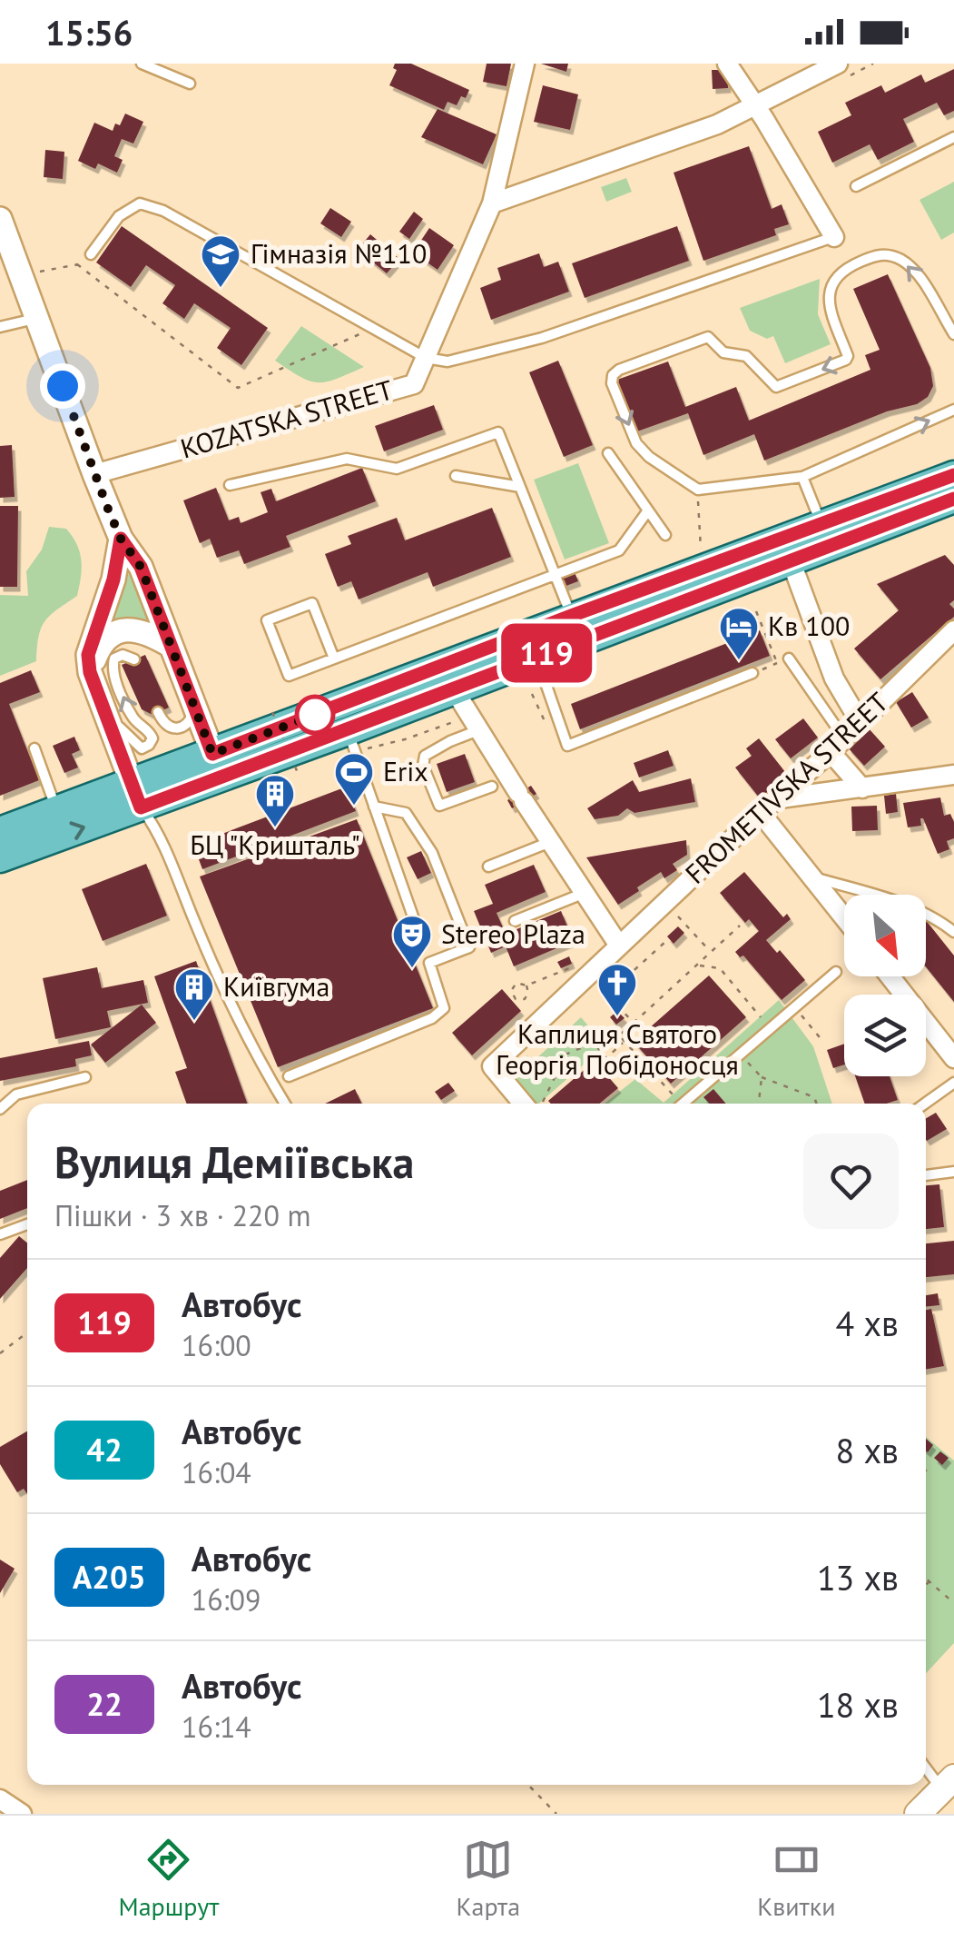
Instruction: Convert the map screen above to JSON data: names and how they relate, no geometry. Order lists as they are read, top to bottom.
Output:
{
  "streets": {
    "street": ["KOZATSKA STREET", "FROMETIVSKA STREET"]
  },
  "places": {
    "school or university": ["Гімназія №110"],
    "hotel": ["Кв 100"],
    "sports": ["Erix"],
    "building": ["БЦ \"Кришталь\"", "Київгума"],
    "theatre": ["Stereo Plaza"],
    "church": ["Каплиця Святого Георгія Побідоносця"]
  },
  "lines": ["bus line 119"],
  "north": "bottom right",
  "page": {
    "status": "15:56",
    "on_map": "119",
    "heading": ["Вулиця Деміївська", "Пішки · 3 хв · 220 m"],
    "list": [
      {
        "mark": "119",
        "name": "Автобус",
        "note": "16:00",
        "value": "4 хв"
      },
      {
        "mark": "42",
        "name": "Автобус",
        "note": "16:04",
        "value": "8 хв"
      },
      {
        "mark": "А205",
        "name": "Автобус",
        "note": "16:09",
        "value": "13 хв"
      },
      {
        "mark": "22",
        "name": "Автобус",
        "note": "16:14",
        "value": "18 хв"
      }
    ],
    "tabs": ["Маршрут", "Карта", "Квитки"]
  }
}
